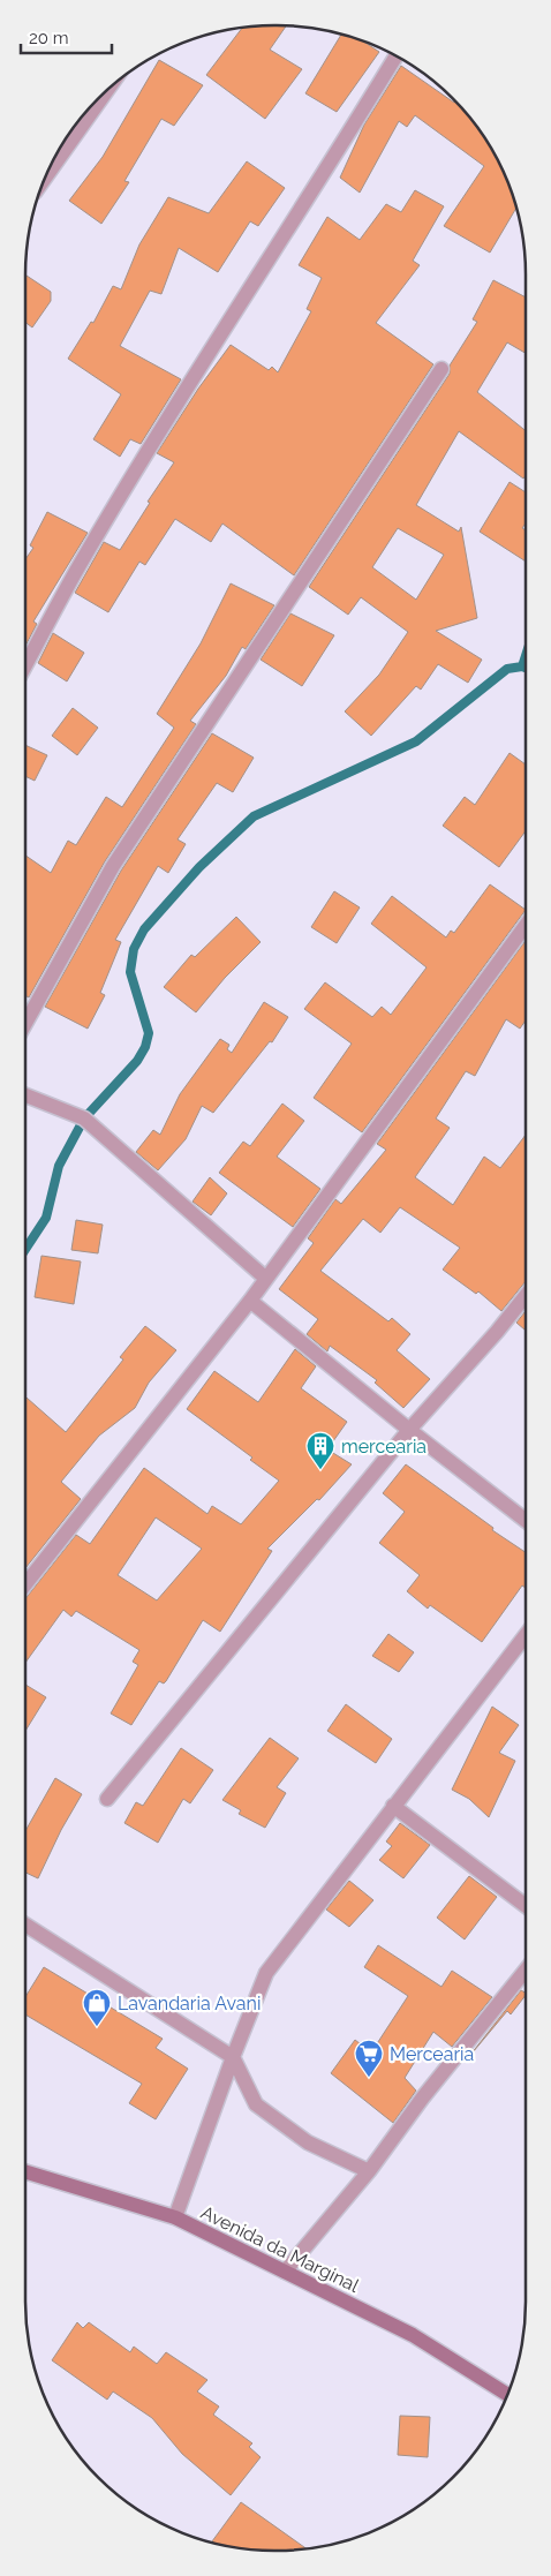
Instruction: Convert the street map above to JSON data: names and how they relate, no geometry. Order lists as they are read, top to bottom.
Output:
{
  "streets": {
    "main road": ["Avenida da Marginal"]
  },
  "places": {
    "building": ["mercearia"],
    "shop": ["Lavandaria Avani"],
    "supermarket": ["Mercearia"]
  },
  "scale_bar": "20 m"
}
